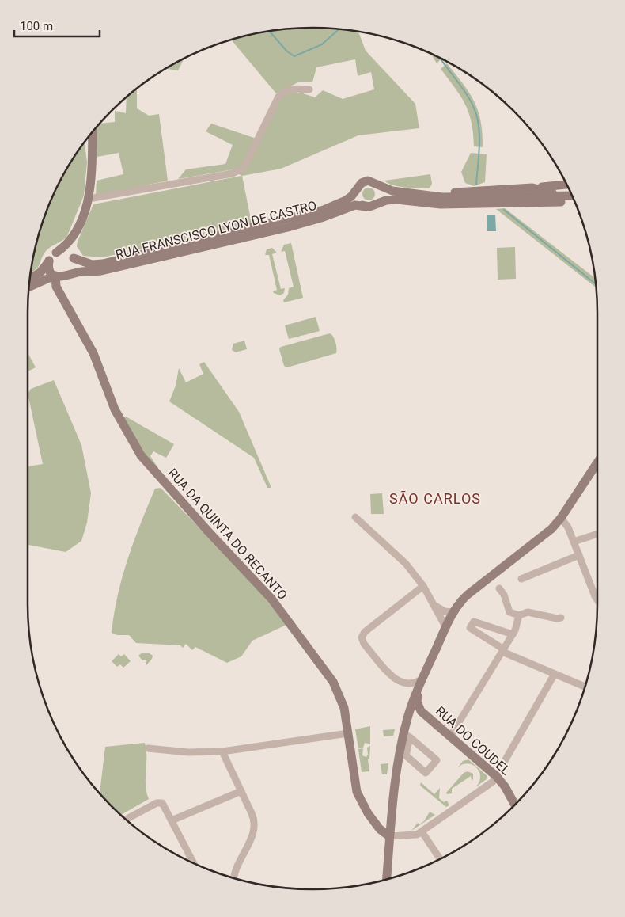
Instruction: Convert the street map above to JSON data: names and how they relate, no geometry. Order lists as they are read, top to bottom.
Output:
{
  "streets": {
    "street": ["RUA FRANSCISCO LYON DE CASTRO", "RUA DA QUINTA DO RECANTO", "RUA DO COUDEL"]
  },
  "districts": ["SÃO CARLOS"],
  "scale_bar": "100 m"
}
